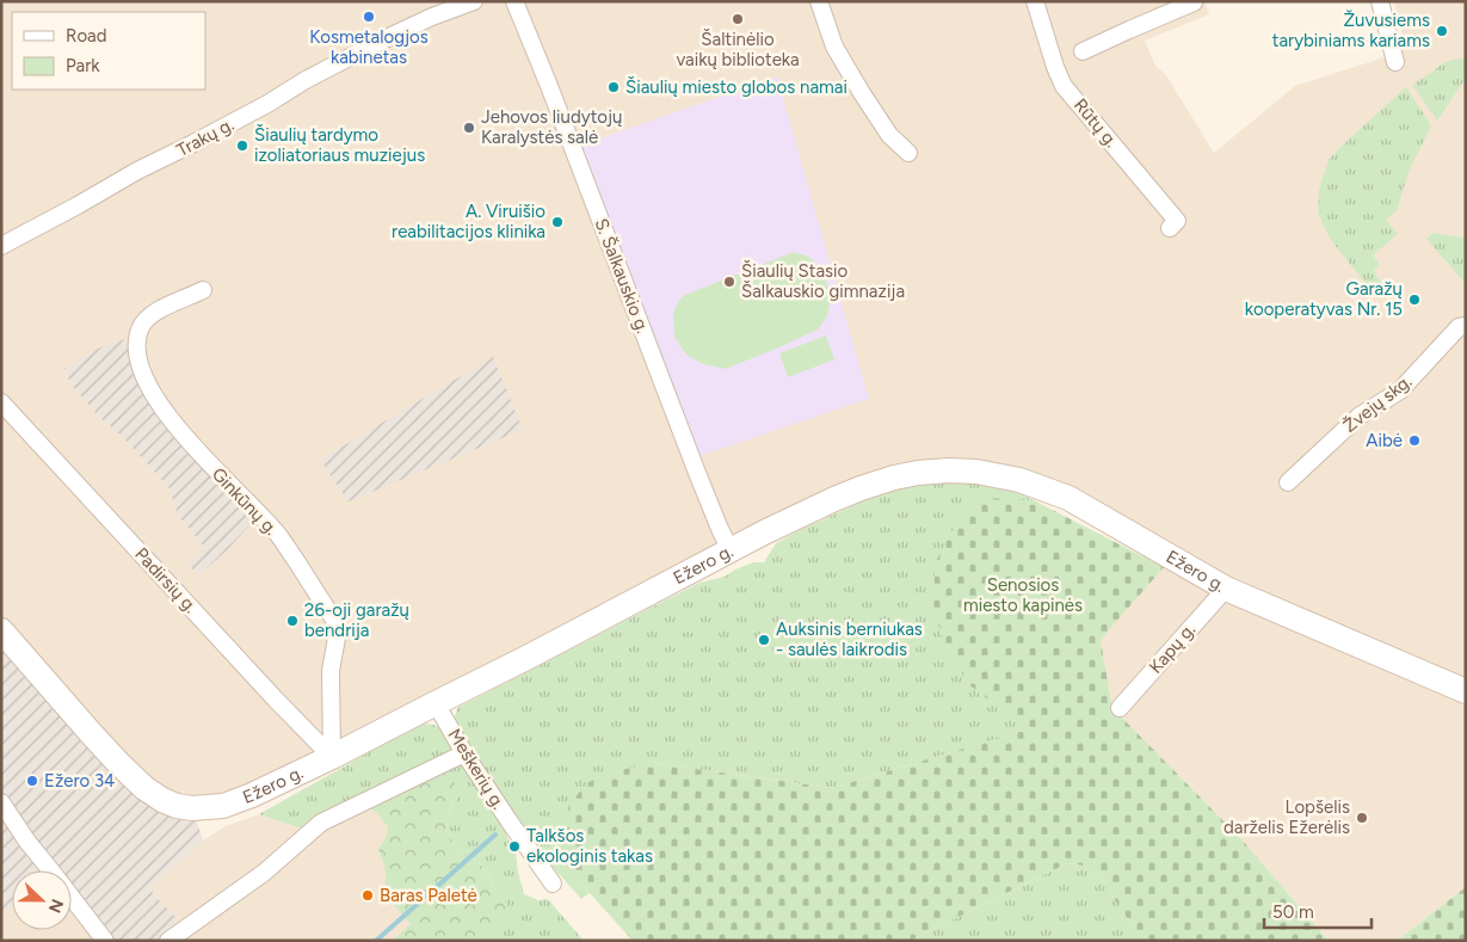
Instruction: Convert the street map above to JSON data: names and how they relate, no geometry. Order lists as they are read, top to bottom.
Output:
{
  "streets": {
    "main road": ["Ežero g."],
    "street": [
      "Rūtų g.",
      "Trakų g.",
      "S. Šalkauskio g.",
      "Žvejų skg.",
      "Ginkūnų g.",
      "Padirsių g.",
      "Kapų g.",
      "Meškerių g."
    ]
  },
  "crossings": [
    ["S. Šalkauskio g.", "Ežero g."],
    ["Ginkūnų g.", "Ežero g."],
    ["Ginkūnų g.", "Padirsių g."],
    ["Ežero g.", "Padirsių g."],
    ["Ežero g.", "Kapų g."],
    ["Ežero g.", "Meškerių g."]
  ],
  "parks": ["Senosios miesto kapinės"],
  "places": [
    "Kosmetalogjos kabinetas",
    "Šaltinėlio vaikų biblioteka",
    "Žuvusiems tarybiniams kariams",
    "Šiaulių miesto globos namai",
    "Jehovos liudytojų Karalystės salė",
    "Šiaulių tardymo izoliatoriaus muziejus",
    "A. Viruišio reabilitacijos klinika",
    "Šiaulių Stasio Šalkauskio gimnazija",
    "Garažų kooperatyvas Nr. 15",
    "Aibė",
    "26-oji garažų bendrija",
    "Auksinis berniukas - saulės laikrodis",
    "Ežero 34",
    "Lopšelis darželis Ežerėlis",
    "Talkšos ekologinis takas",
    "Baras Paletė"
  ],
  "legend": ["Road", "Park"],
  "scale_bar": "50 m",
  "north": "right"
}
